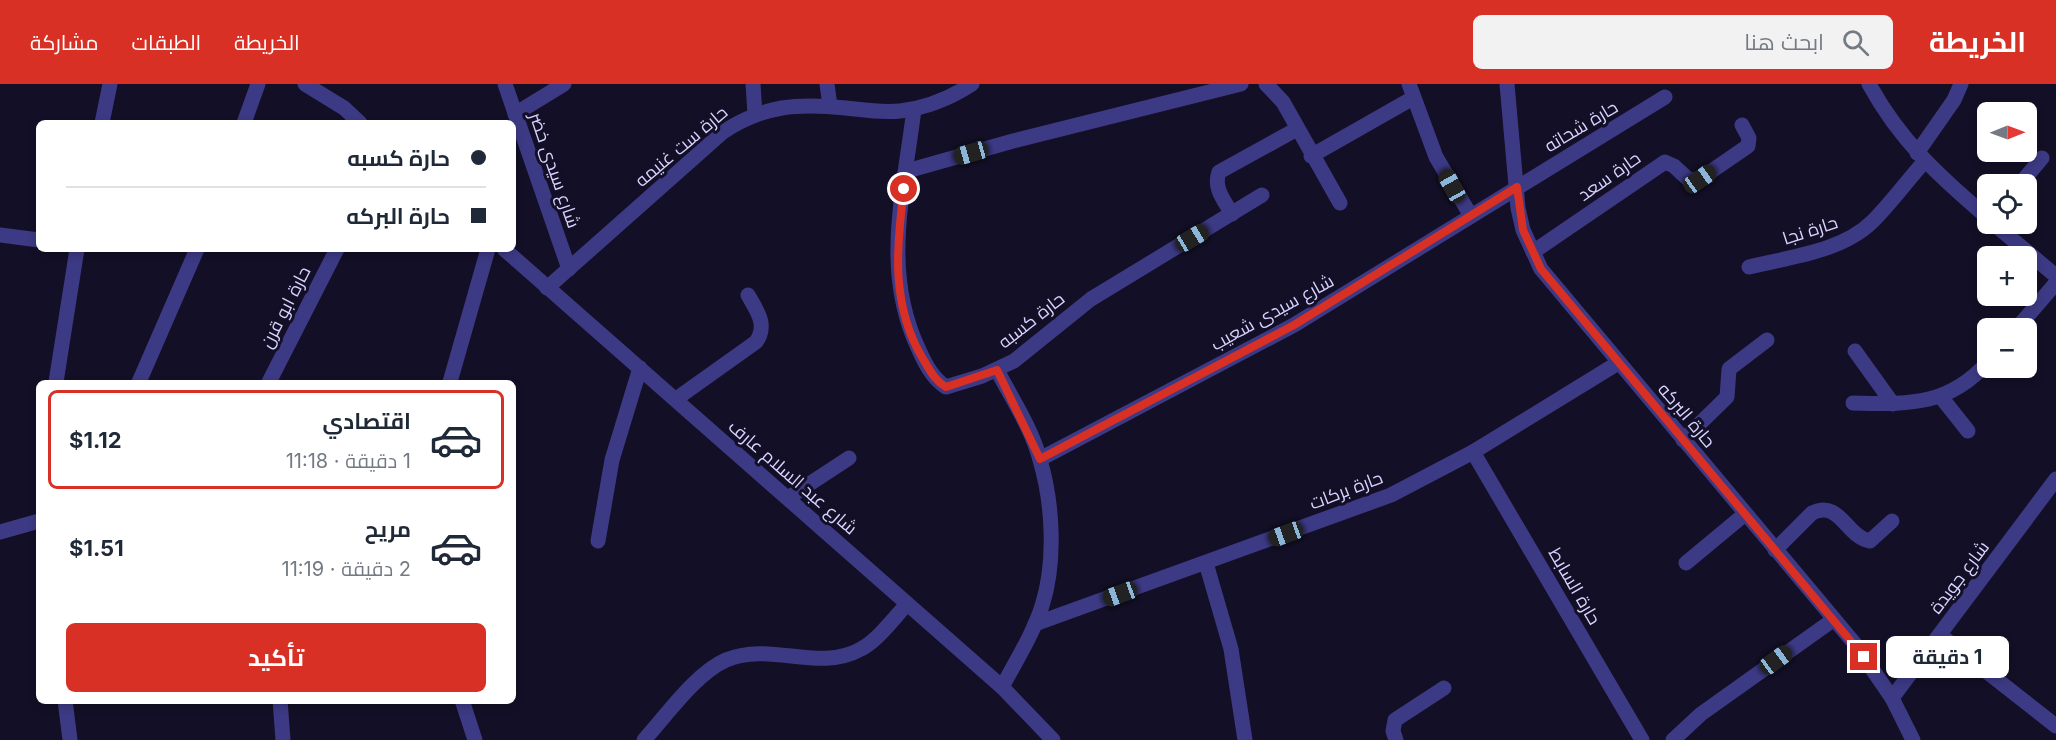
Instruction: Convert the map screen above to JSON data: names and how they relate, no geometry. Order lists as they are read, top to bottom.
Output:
{
  "streets": {
    "street": [
      "حارة شحاته",
      "حارة ست غنيمه",
      "شارع سيدى خضر",
      "حارة سعد",
      "حارة نجا",
      "حارة ابو قرن",
      "شارع سيدى شعيب",
      "حارة كسبه",
      "حارة البركه",
      "شارع عبد السلام عارف",
      "حارة بركات",
      "شارع جويدة",
      "حارة السابط"
    ]
  },
  "crossings": [
    ["حارة شحاته", "شارع سيدى شعيب"],
    ["حارة شحاته", "حارة البركه"],
    ["حارة ست غنيمه", "شارع سيدى خضر"],
    ["حارة ست غنيمه", "حارة كسبه"],
    ["حارة ست غنيمه", "شارع عبد السلام عارف"],
    ["حارة سعد", "حارة البركه"],
    ["شارع سيدى شعيب", "حارة البركه"],
    ["حارة البركه", "حارة بركات"],
    ["حارة البركه", "شارع جويدة"],
    ["حارة بركات", "حارة السابط"]
  ],
  "north": "right",
  "page": {
    "header": "الخريطة",
    "search": "ابحث هنا",
    "nav": ["الخريطة", "الطبقات", "مشاركة"],
    "map_buttons": ["+", "−"],
    "banner": ["حارة كسبه", "حارة البركه"],
    "list": [
      {
        "name": "اقتصادي",
        "note": "1 دقيقة · 11:18",
        "value": "$1.12"
      },
      {
        "name": "مريح",
        "note": "2 دقيقة · 11:19",
        "value": "$1.51"
      }
    ],
    "buttons": "تأكيد",
    "bubble": "1 دقيقة"
  }
}
